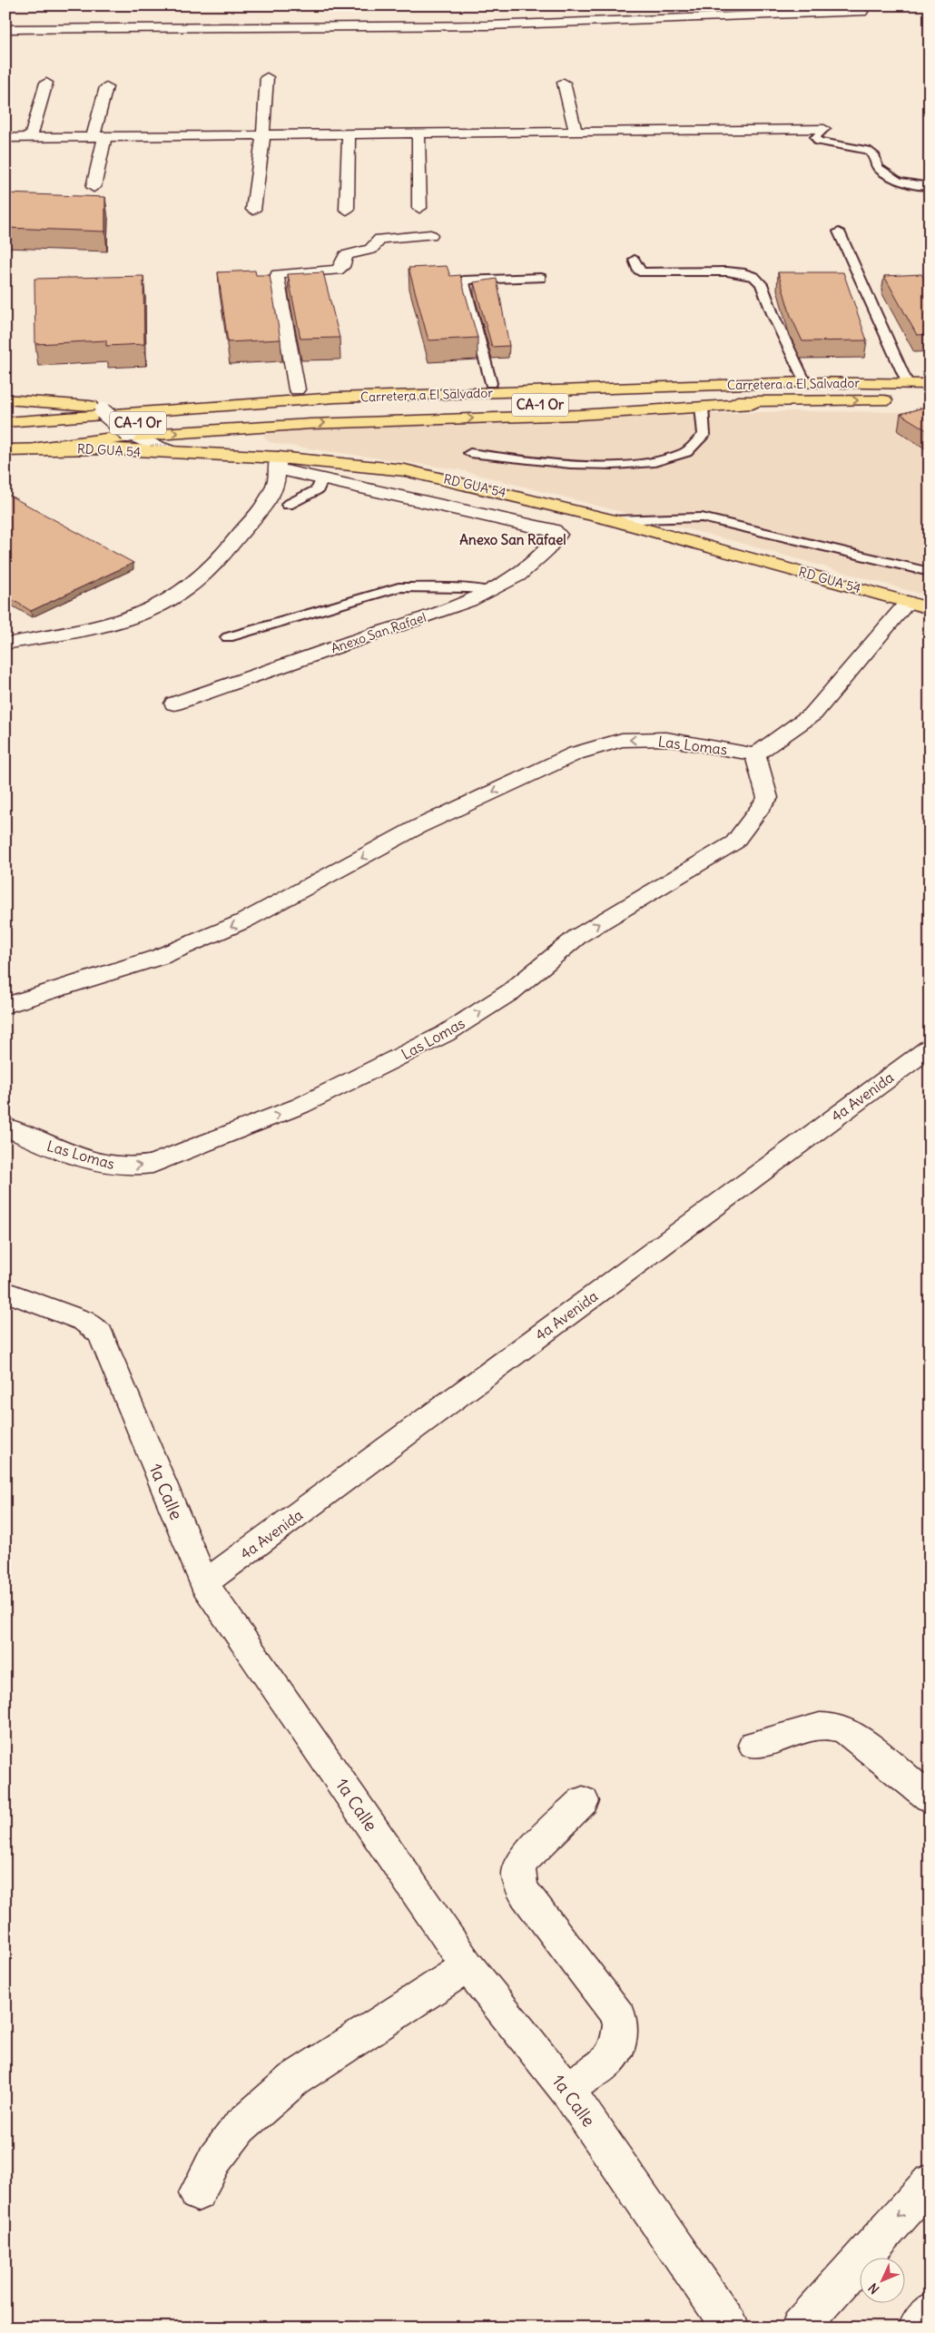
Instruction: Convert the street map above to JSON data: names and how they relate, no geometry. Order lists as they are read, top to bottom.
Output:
{
  "streets": {
    "main road": ["Carretera a El Salvador", "CA-1 Or", "RD GUA 54"],
    "street": [
      "Anexo San Rafael",
      "Las Lomas",
      "4a Avenida",
      "1a Calle"
    ]
  },
  "crossings": [
    ["4a Avenida", "1a Calle"]
  ],
  "districts": ["Anexo San Rafael"],
  "north": "bottom left"
}
